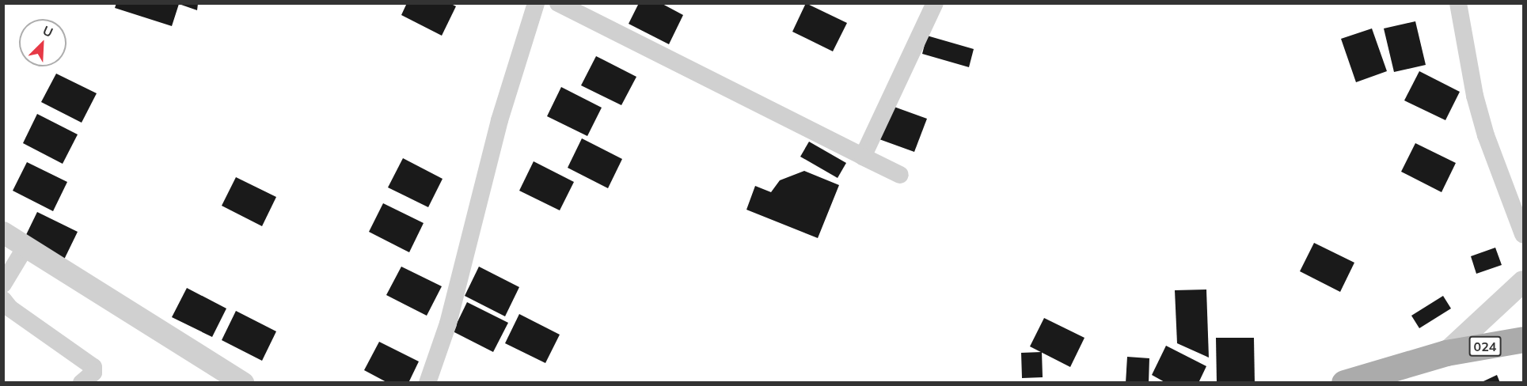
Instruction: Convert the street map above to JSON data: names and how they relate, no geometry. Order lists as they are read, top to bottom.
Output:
{
  "streets": {
    "main road": ["024"]
  },
  "north": "top right"
}
